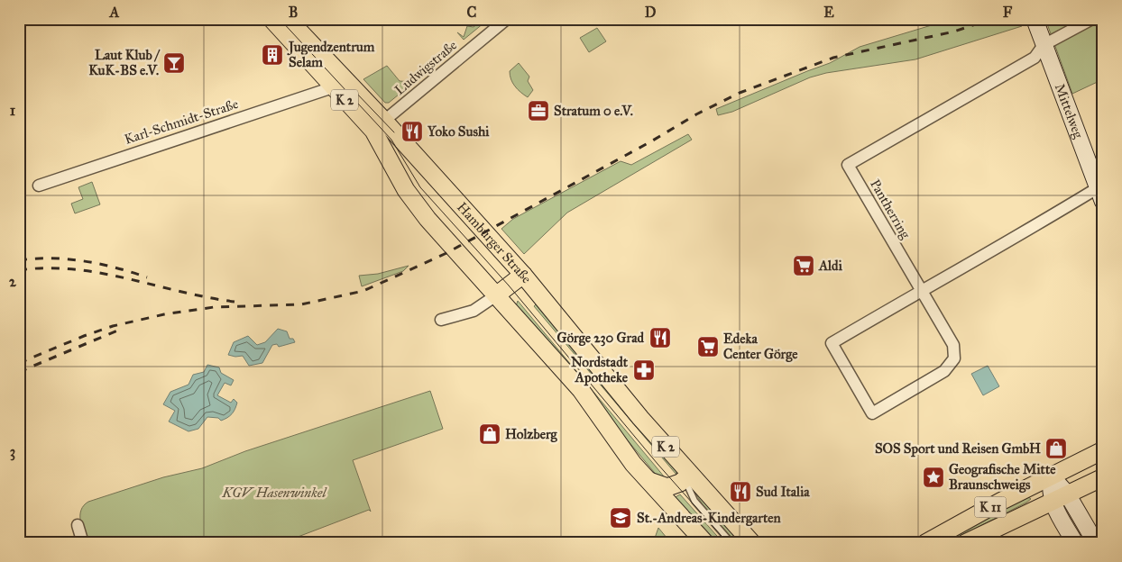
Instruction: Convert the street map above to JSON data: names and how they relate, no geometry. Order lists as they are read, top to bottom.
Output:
{
  "streets": {
    "main road": ["K 2", "Hamburger Straße", "K 11"],
    "street": [
      "Ludwigstraße",
      "Mittelweg",
      "Karl-Schmidt-Straße",
      "Pantherring"
    ]
  },
  "crossings": [
    ["Ludwigstraße", "Hamburger Straße"],
    ["K 2", "Karl-Schmidt-Straße"],
    ["Mittelweg", "Pantherring"]
  ],
  "parks": ["KGV Hasenwinkel"],
  "places": {
    "building": ["Jugendzentrum Selam"],
    "bar": ["Laut Klub / KuK-BS e.V."],
    "office": ["Stratum 0 e.V."],
    "restaurant": ["Yoko Sushi", "Görge 230 Grad", "Sud Italia"],
    "supermarket": ["Aldi", "Edeka Center Görge"],
    "pharmacy": ["Nordstadt Apotheke"],
    "shop": ["Holzberg", "SOS Sport und Reisen GmbH"],
    "place": ["Geografische Mitte Braunschweigs"],
    "school or university": ["St.-Andreas-Kindergarten"]
  },
  "grid": {
    "columns": [
      "A",
      "B",
      "C",
      "D",
      "E",
      "F"
    ],
    "rows": ["1", "2", "3"]
  }
}
